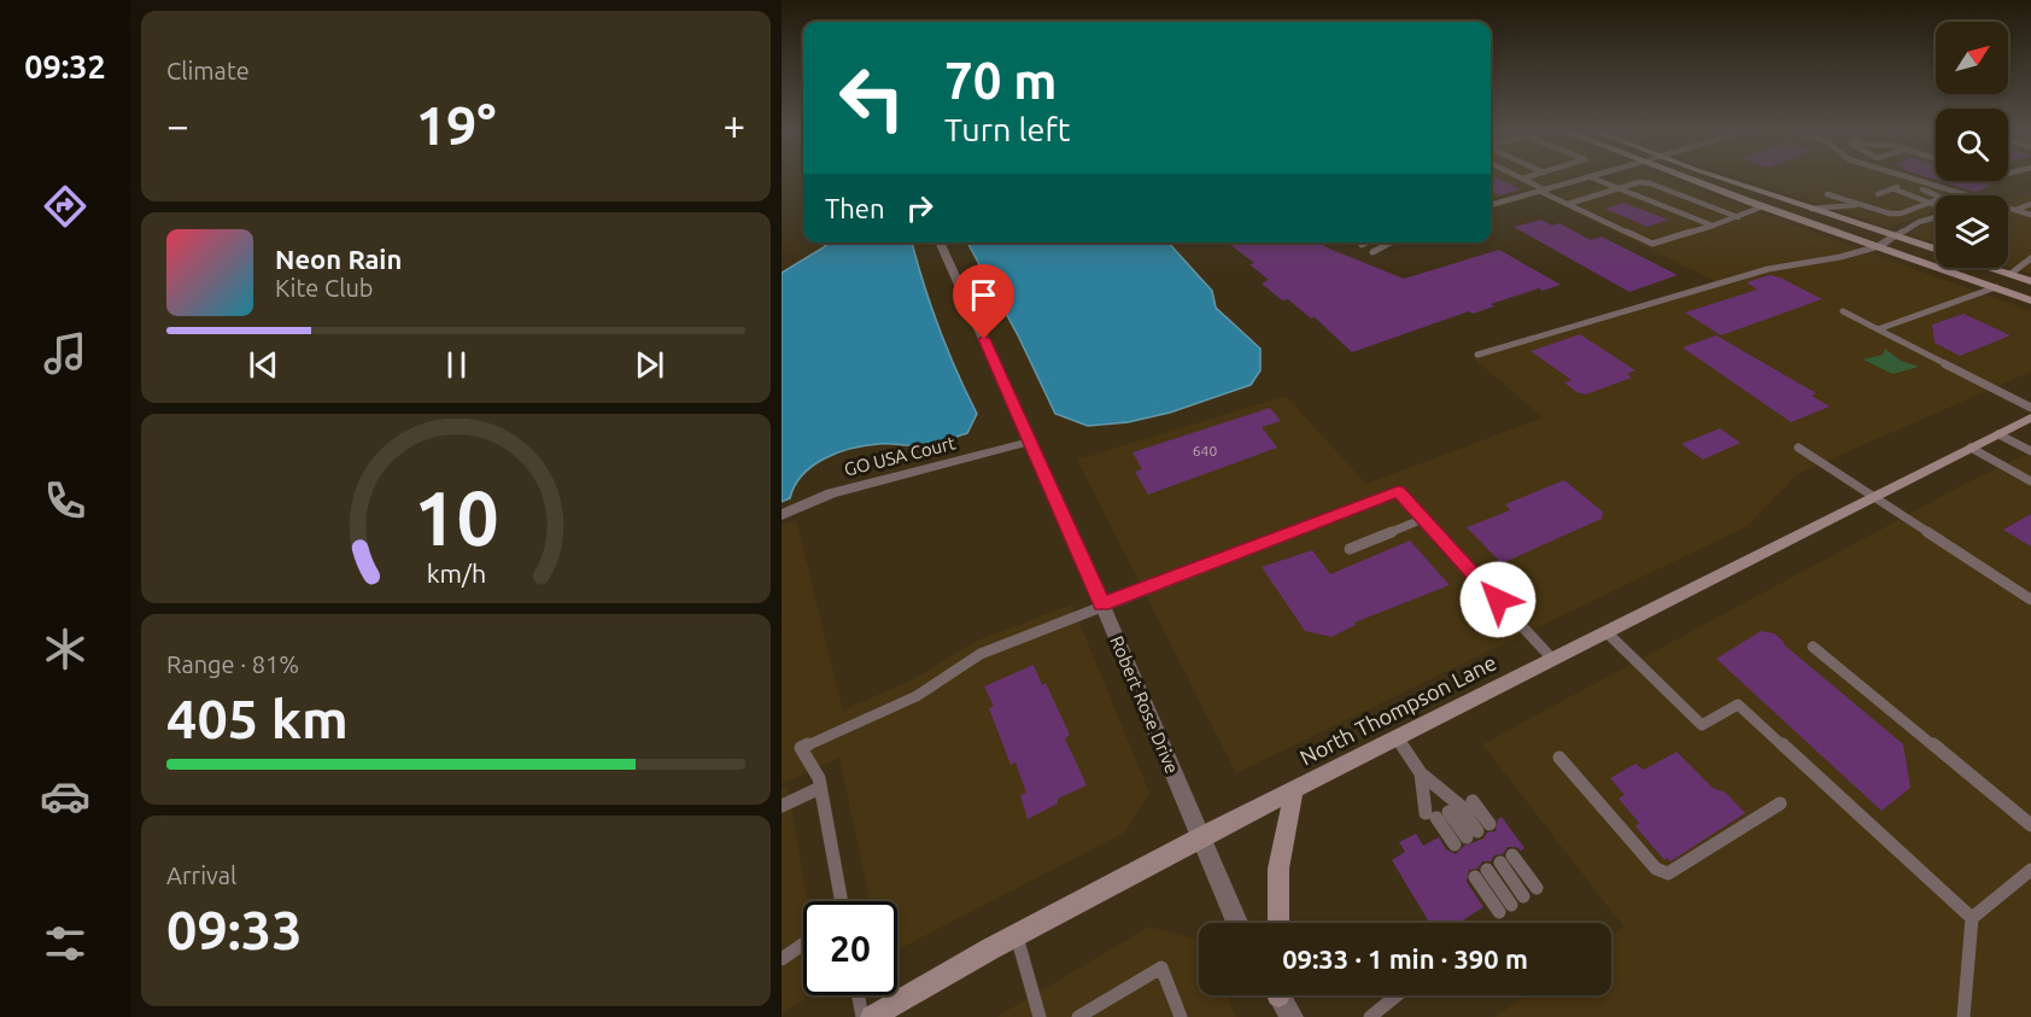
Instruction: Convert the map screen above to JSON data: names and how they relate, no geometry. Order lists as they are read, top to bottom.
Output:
{
  "streets": {
    "main road": ["North Thompson Lane"],
    "street": ["GO USA Court", "Robert Rose Drive"]
  },
  "crossings": [
    ["GO USA Court", "Robert Rose Drive"],
    ["Robert Rose Drive", "North Thompson Lane"]
  ],
  "house_numbers": ["640"],
  "north": "top right",
  "page": {
    "tabs": "09:32",
    "tile": [
      "Climate",
      ["Range · 81%", "405 km"],
      ["Arrival", "09:33"]
    ],
    "turn": ["70 m", "Turn left"],
    "heat": ["−", "19°", "+"],
    "then": "Then",
    "song": ["Neon Rain", "Kite Club"],
    "limit": "20",
    "trip": "09:33 · 1 min · 390 m",
    "gauge": ["10", "km/h"]
  }
}
